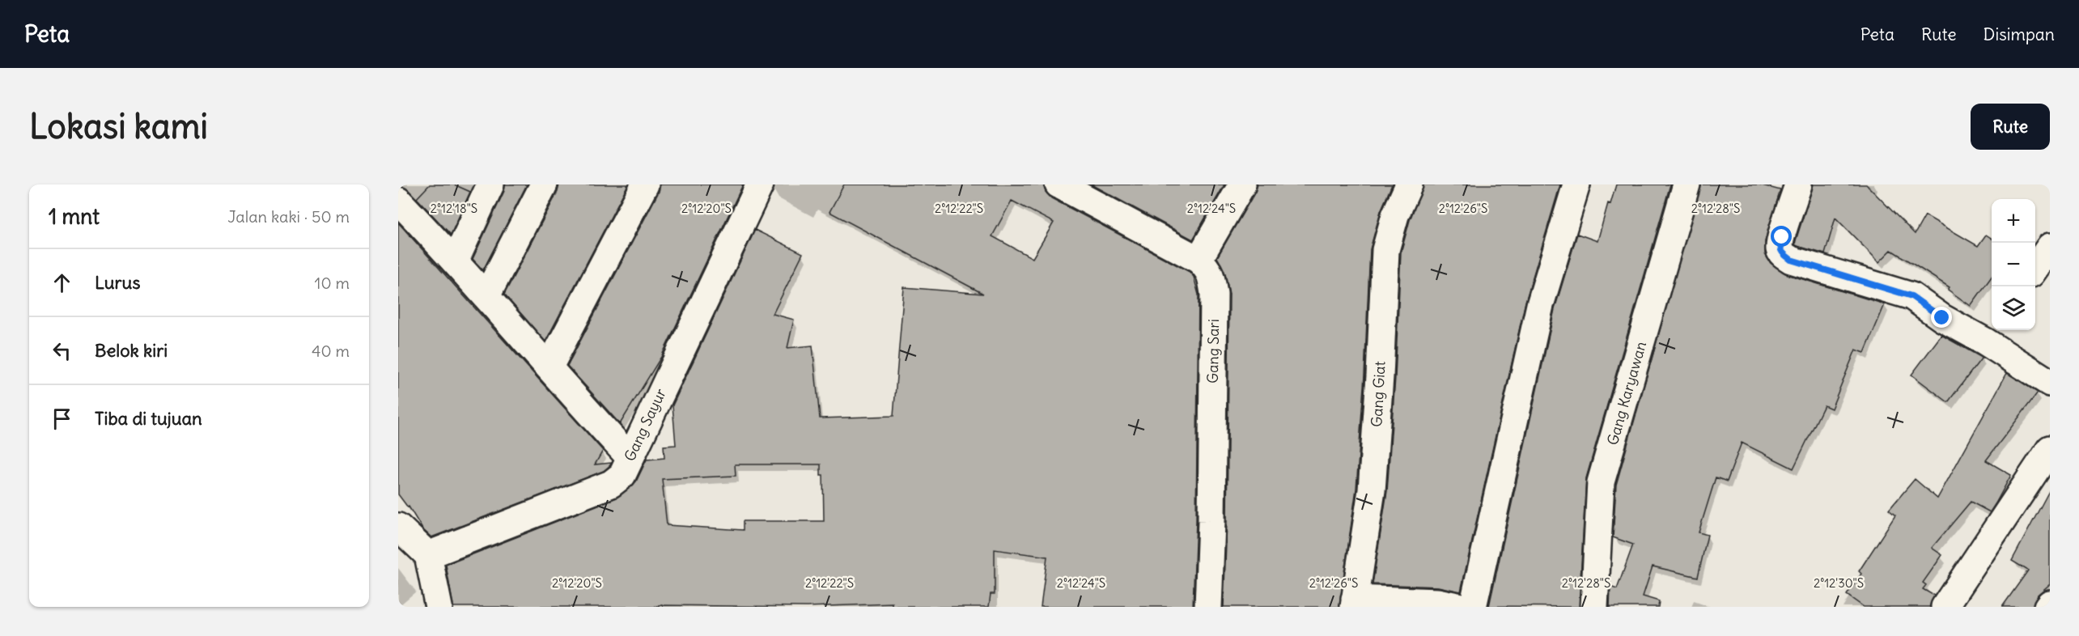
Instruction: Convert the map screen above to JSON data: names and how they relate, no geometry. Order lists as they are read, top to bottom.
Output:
{
  "streets": {
    "street": [
      "Gang Sari",
      "Gang Karyawan",
      "Gang Giat",
      "Gang Sayur"
    ]
  },
  "page": {
    "header": "Peta",
    "nav": ["Peta", "Rute", "Disimpan"],
    "buttons": "Rute",
    "title": "Lokasi kami",
    "heading": ["1 mnt", "Jalan kaki · 50 m"],
    "map_buttons": ["+", "−"],
    "list": [
      ["Lurus", "10 m"],
      ["Belok kiri", "40 m"],
      "Tiba di tujuan"
    ]
  },
  "coordinates": [
    "2°12'18\"S",
    "2°12'20\"S",
    "2°12'22\"S",
    "2°12'24\"S",
    "2°12'26\"S",
    "2°12'28\"S",
    "2°12'30\"S"
  ]
}
